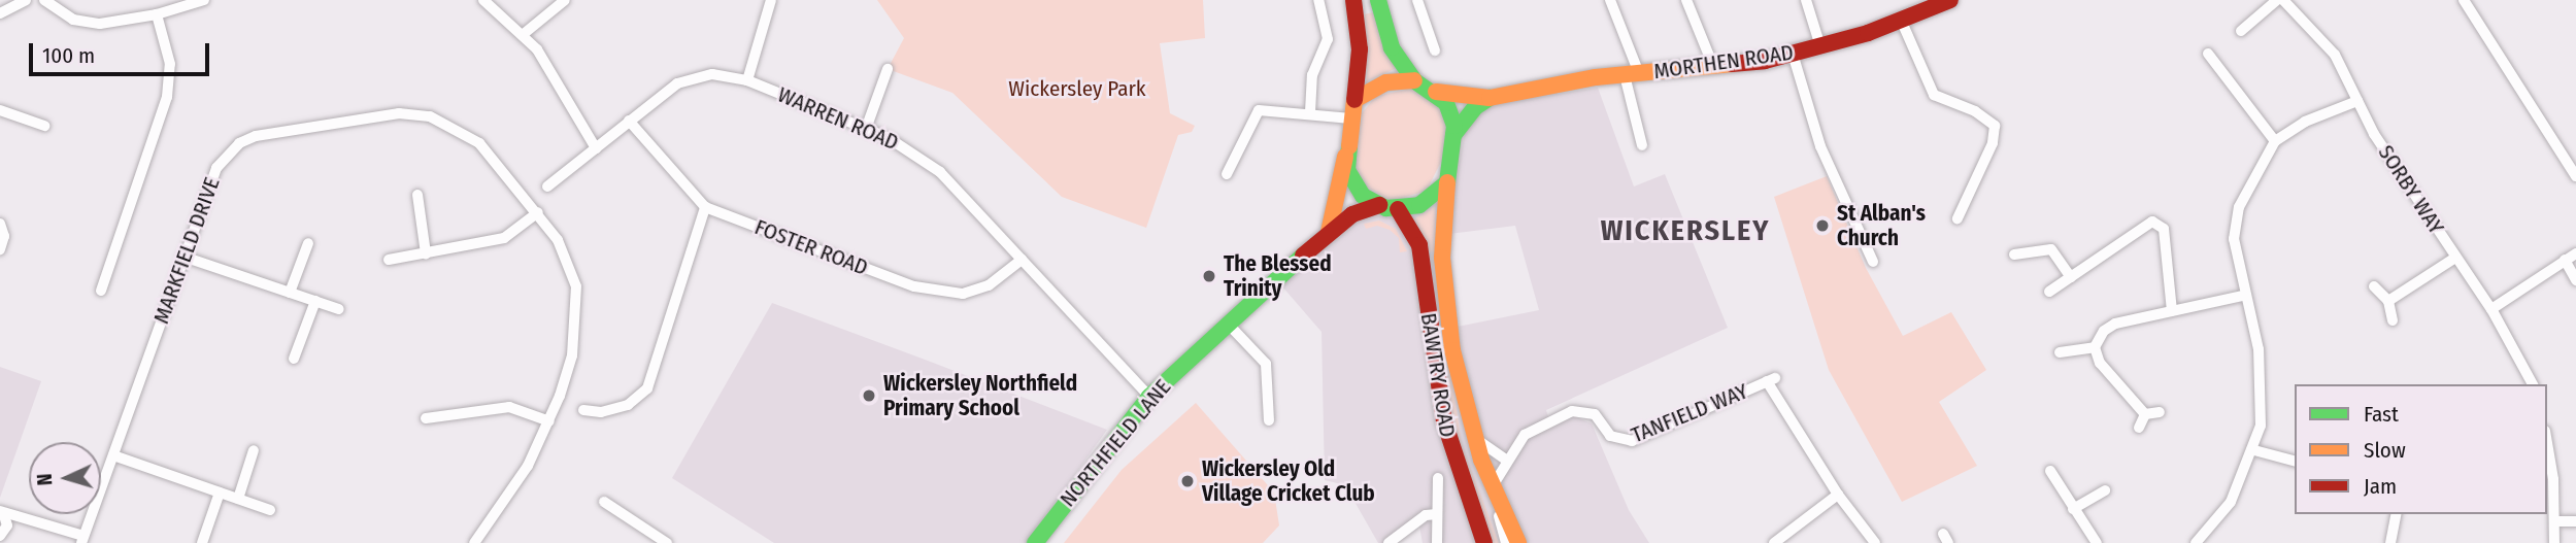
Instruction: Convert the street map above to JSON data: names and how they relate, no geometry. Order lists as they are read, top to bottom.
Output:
{
  "streets": {
    "main road": ["MORTHEN ROAD", "BAWTRY ROAD", "NORTHFIELD LANE"],
    "street": [
      "WARREN ROAD",
      "SORBY WAY",
      "FOSTER ROAD",
      "MARKFIELD DRIVE",
      "TANFIELD WAY"
    ]
  },
  "crossings": [
    ["MORTHEN ROAD", "BAWTRY ROAD"],
    ["MORTHEN ROAD", "NORTHFIELD LANE"],
    ["WARREN ROAD", "FOSTER ROAD"],
    ["WARREN ROAD", "NORTHFIELD LANE"],
    ["BAWTRY ROAD", "TANFIELD WAY"],
    ["BAWTRY ROAD", "NORTHFIELD LANE"]
  ],
  "districts": ["WICKERSLEY"],
  "parks": ["Wickersley Park"],
  "places": [
    "St Alban's Church",
    "The Blessed Trinity",
    "Wickersley Northfield Primary School",
    "Wickersley Old Village Cricket Club"
  ],
  "legend": ["Fast", "Slow", "Jam"],
  "scale_bar": "100 m",
  "north": "left"
}
